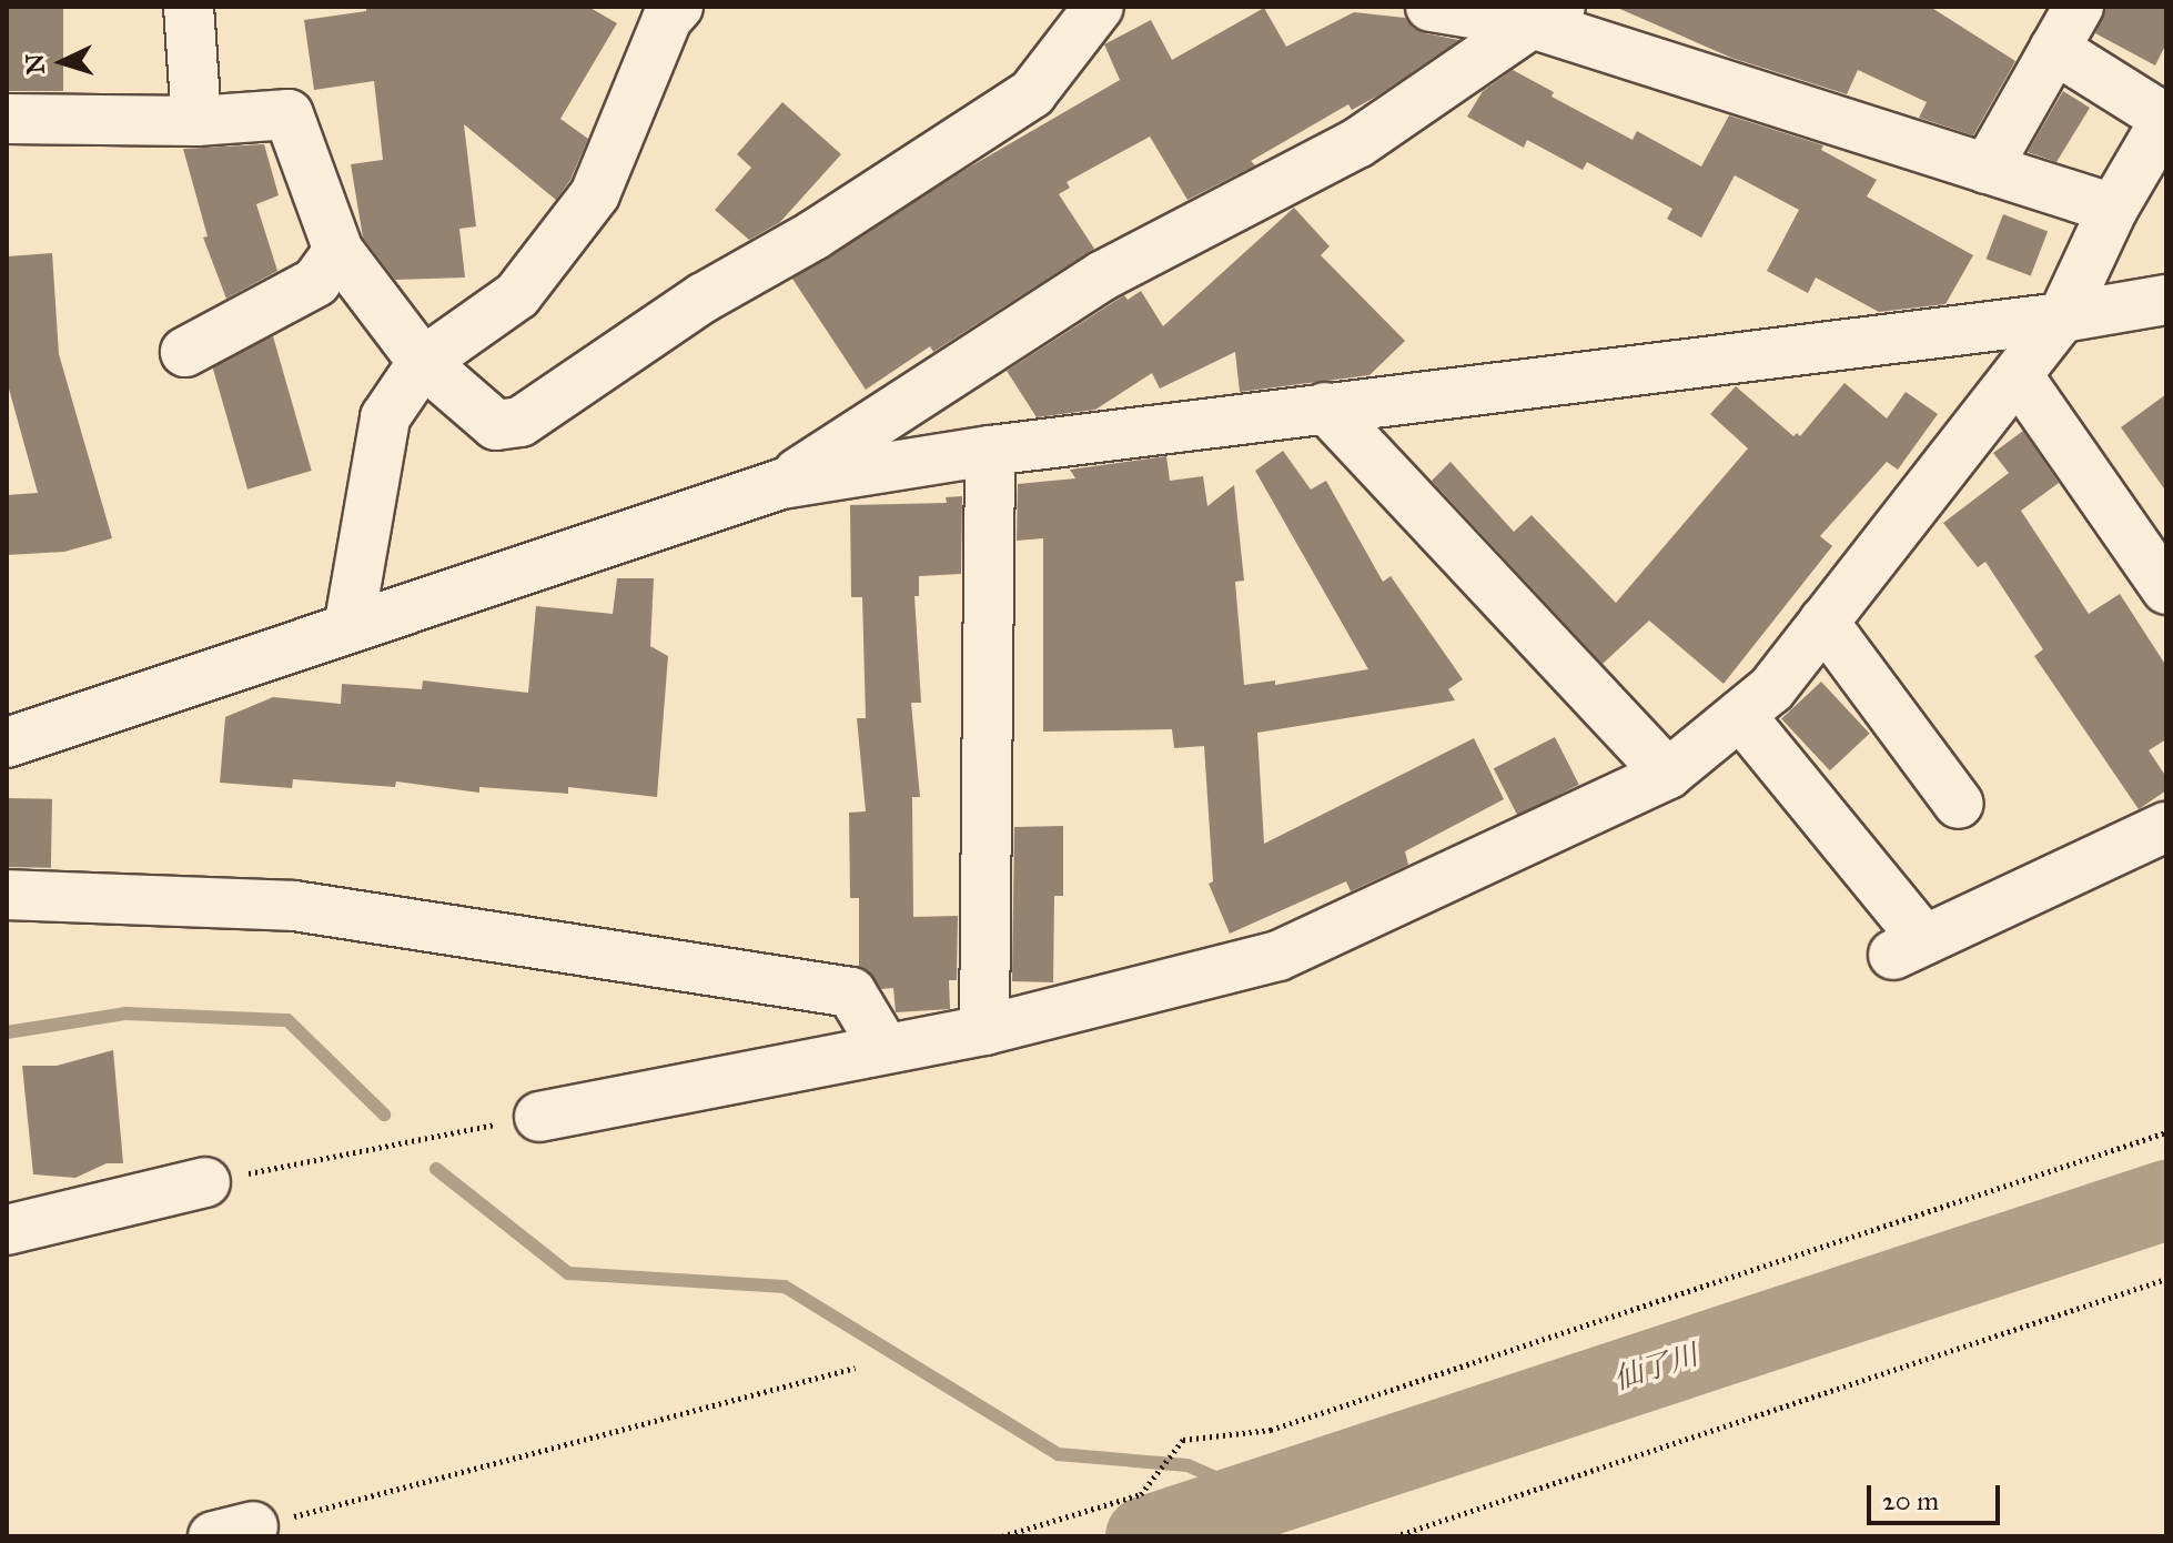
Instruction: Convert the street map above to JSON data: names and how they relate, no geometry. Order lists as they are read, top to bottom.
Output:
{
  "water": ["仙了川"],
  "scale_bar": "20 m",
  "north": "left"
}
